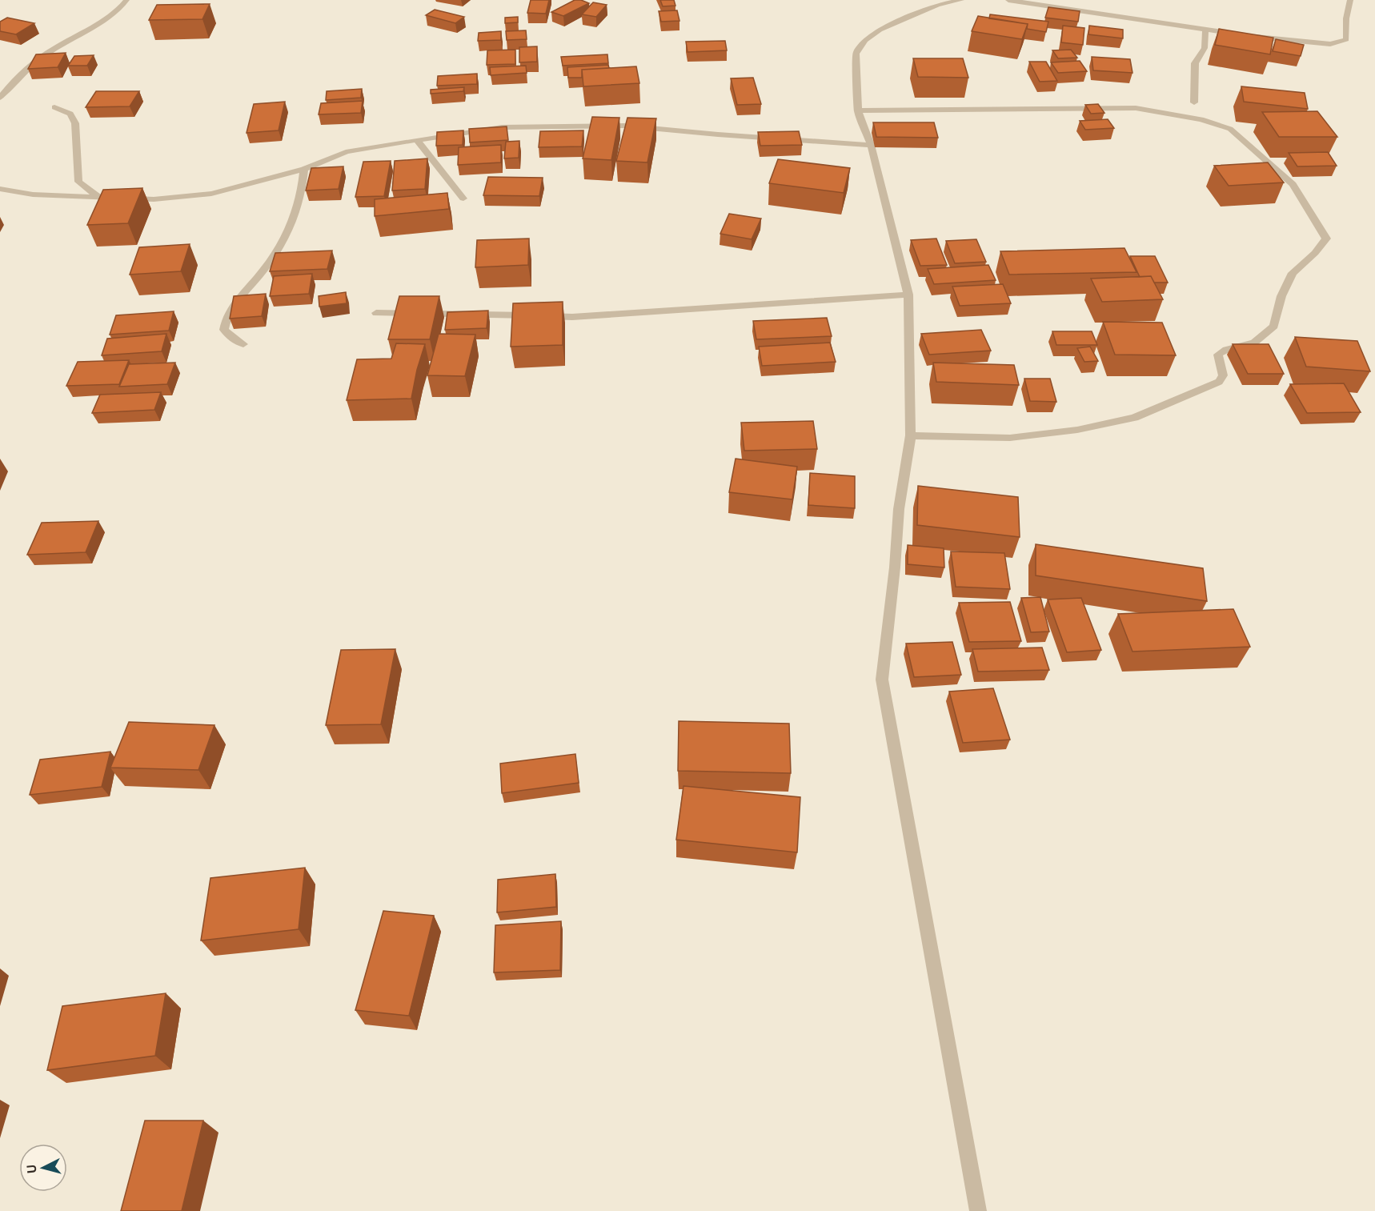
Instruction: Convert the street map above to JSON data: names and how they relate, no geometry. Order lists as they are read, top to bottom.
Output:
{
  "north": "left"
}
